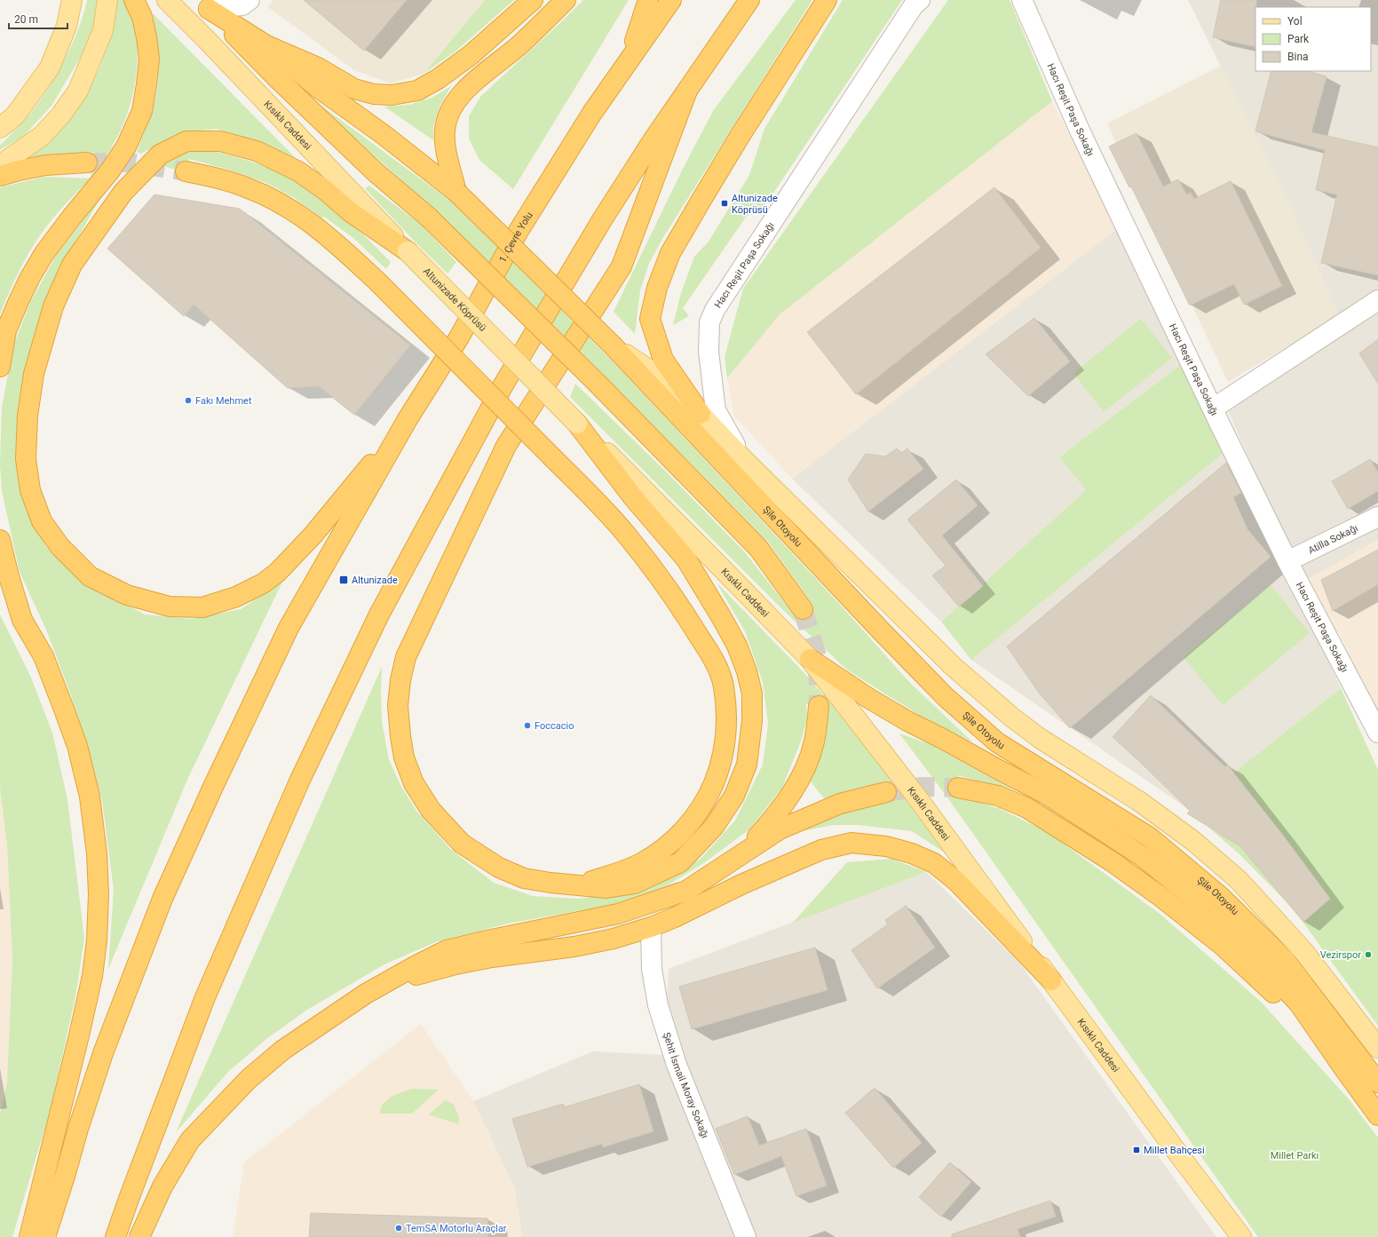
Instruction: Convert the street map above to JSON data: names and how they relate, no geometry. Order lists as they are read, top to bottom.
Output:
{
  "streets": {
    "highway": ["1. Çevre Yolu", "Şile Otoyolu"],
    "main road": ["Kısıklı Caddesi", "Altunizade Köprüsü"],
    "street": ["Hacı Reşit Paşa Sokağı", "Atilla Sokağı", "Şehit İsmail Moray Sokağı"]
  },
  "crossings": [
    ["Hacı Reşit Paşa Sokağı", "Atilla Sokağı"],
    ["Kısıklı Caddesi", "Altunizade Köprüsü"],
    ["Kısıklı Caddesi", "Şile Otoyolu"]
  ],
  "parks": ["Millet Parkı"],
  "places": {
    "transit": ["Altunizade Köprüsü", "Altunizade", "Millet Bahçesi"],
    "other": [
      "Fakı Mehmet",
      "Foccacio",
      "Vezirspor",
      "TemSA Motorlu Araçlar"
    ]
  },
  "legend": ["Yol", "Park", "Bina"],
  "scale_bar": "20 m"
}
